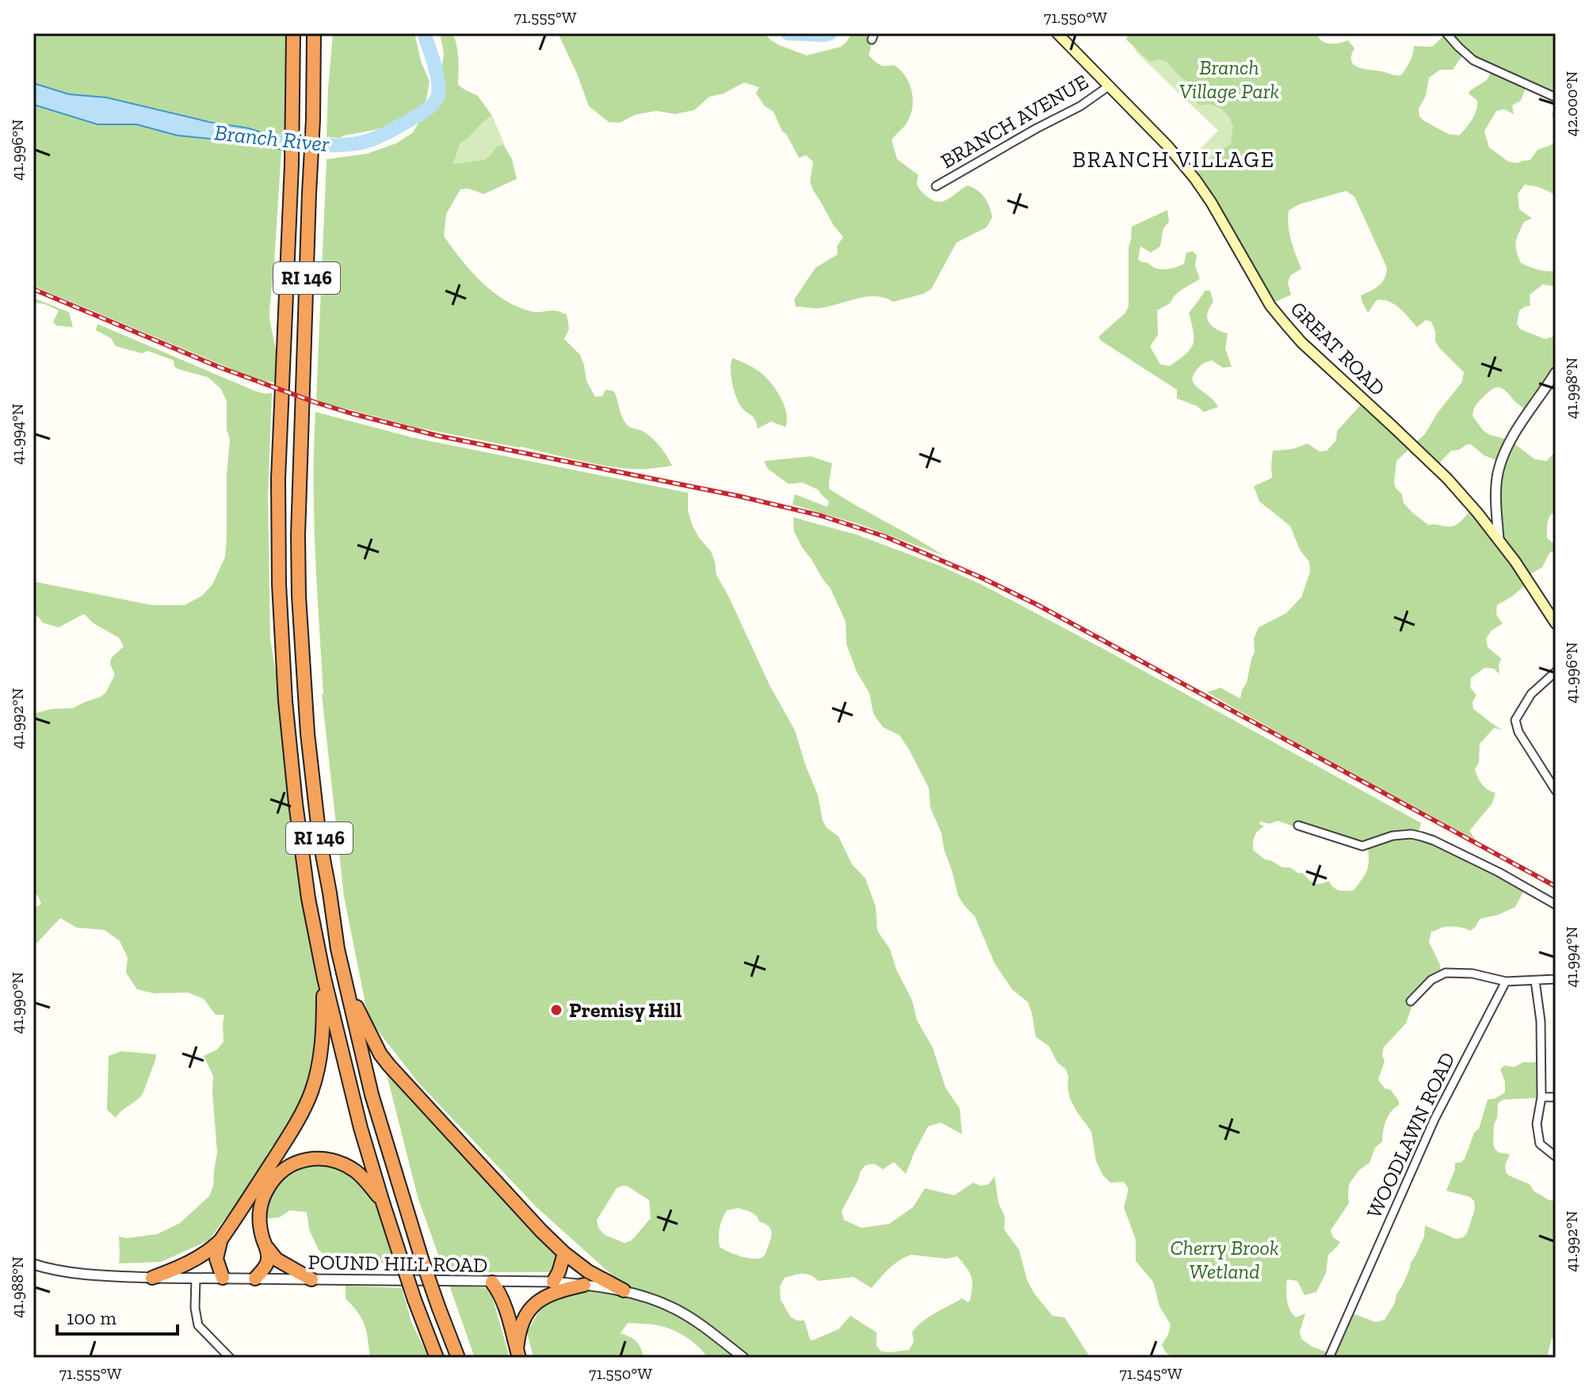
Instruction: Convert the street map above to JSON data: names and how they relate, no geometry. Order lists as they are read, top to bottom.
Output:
{
  "streets": {
    "highway": ["RI 146"],
    "main road": ["GREAT ROAD"],
    "street": ["BRANCH AVENUE", "WOODLAWN ROAD", "POUND HILL ROAD"]
  },
  "crossings": [
    ["BRANCH AVENUE", "GREAT ROAD"]
  ],
  "districts": ["BRANCH VILLAGE"],
  "water": ["Branch River"],
  "parks": ["Branch Village Park", "Cherry Brook Wetland"],
  "places": ["Premisy Hill"],
  "scale_bar": "100 m",
  "coordinates": [
    "71.555°W",
    "71.550°W",
    "42.000°N",
    "41.996°N",
    "41.998°N",
    "41.994°N",
    "41.992°N",
    "41.990°N",
    "41.988°N",
    "71.545°W"
  ]
}
